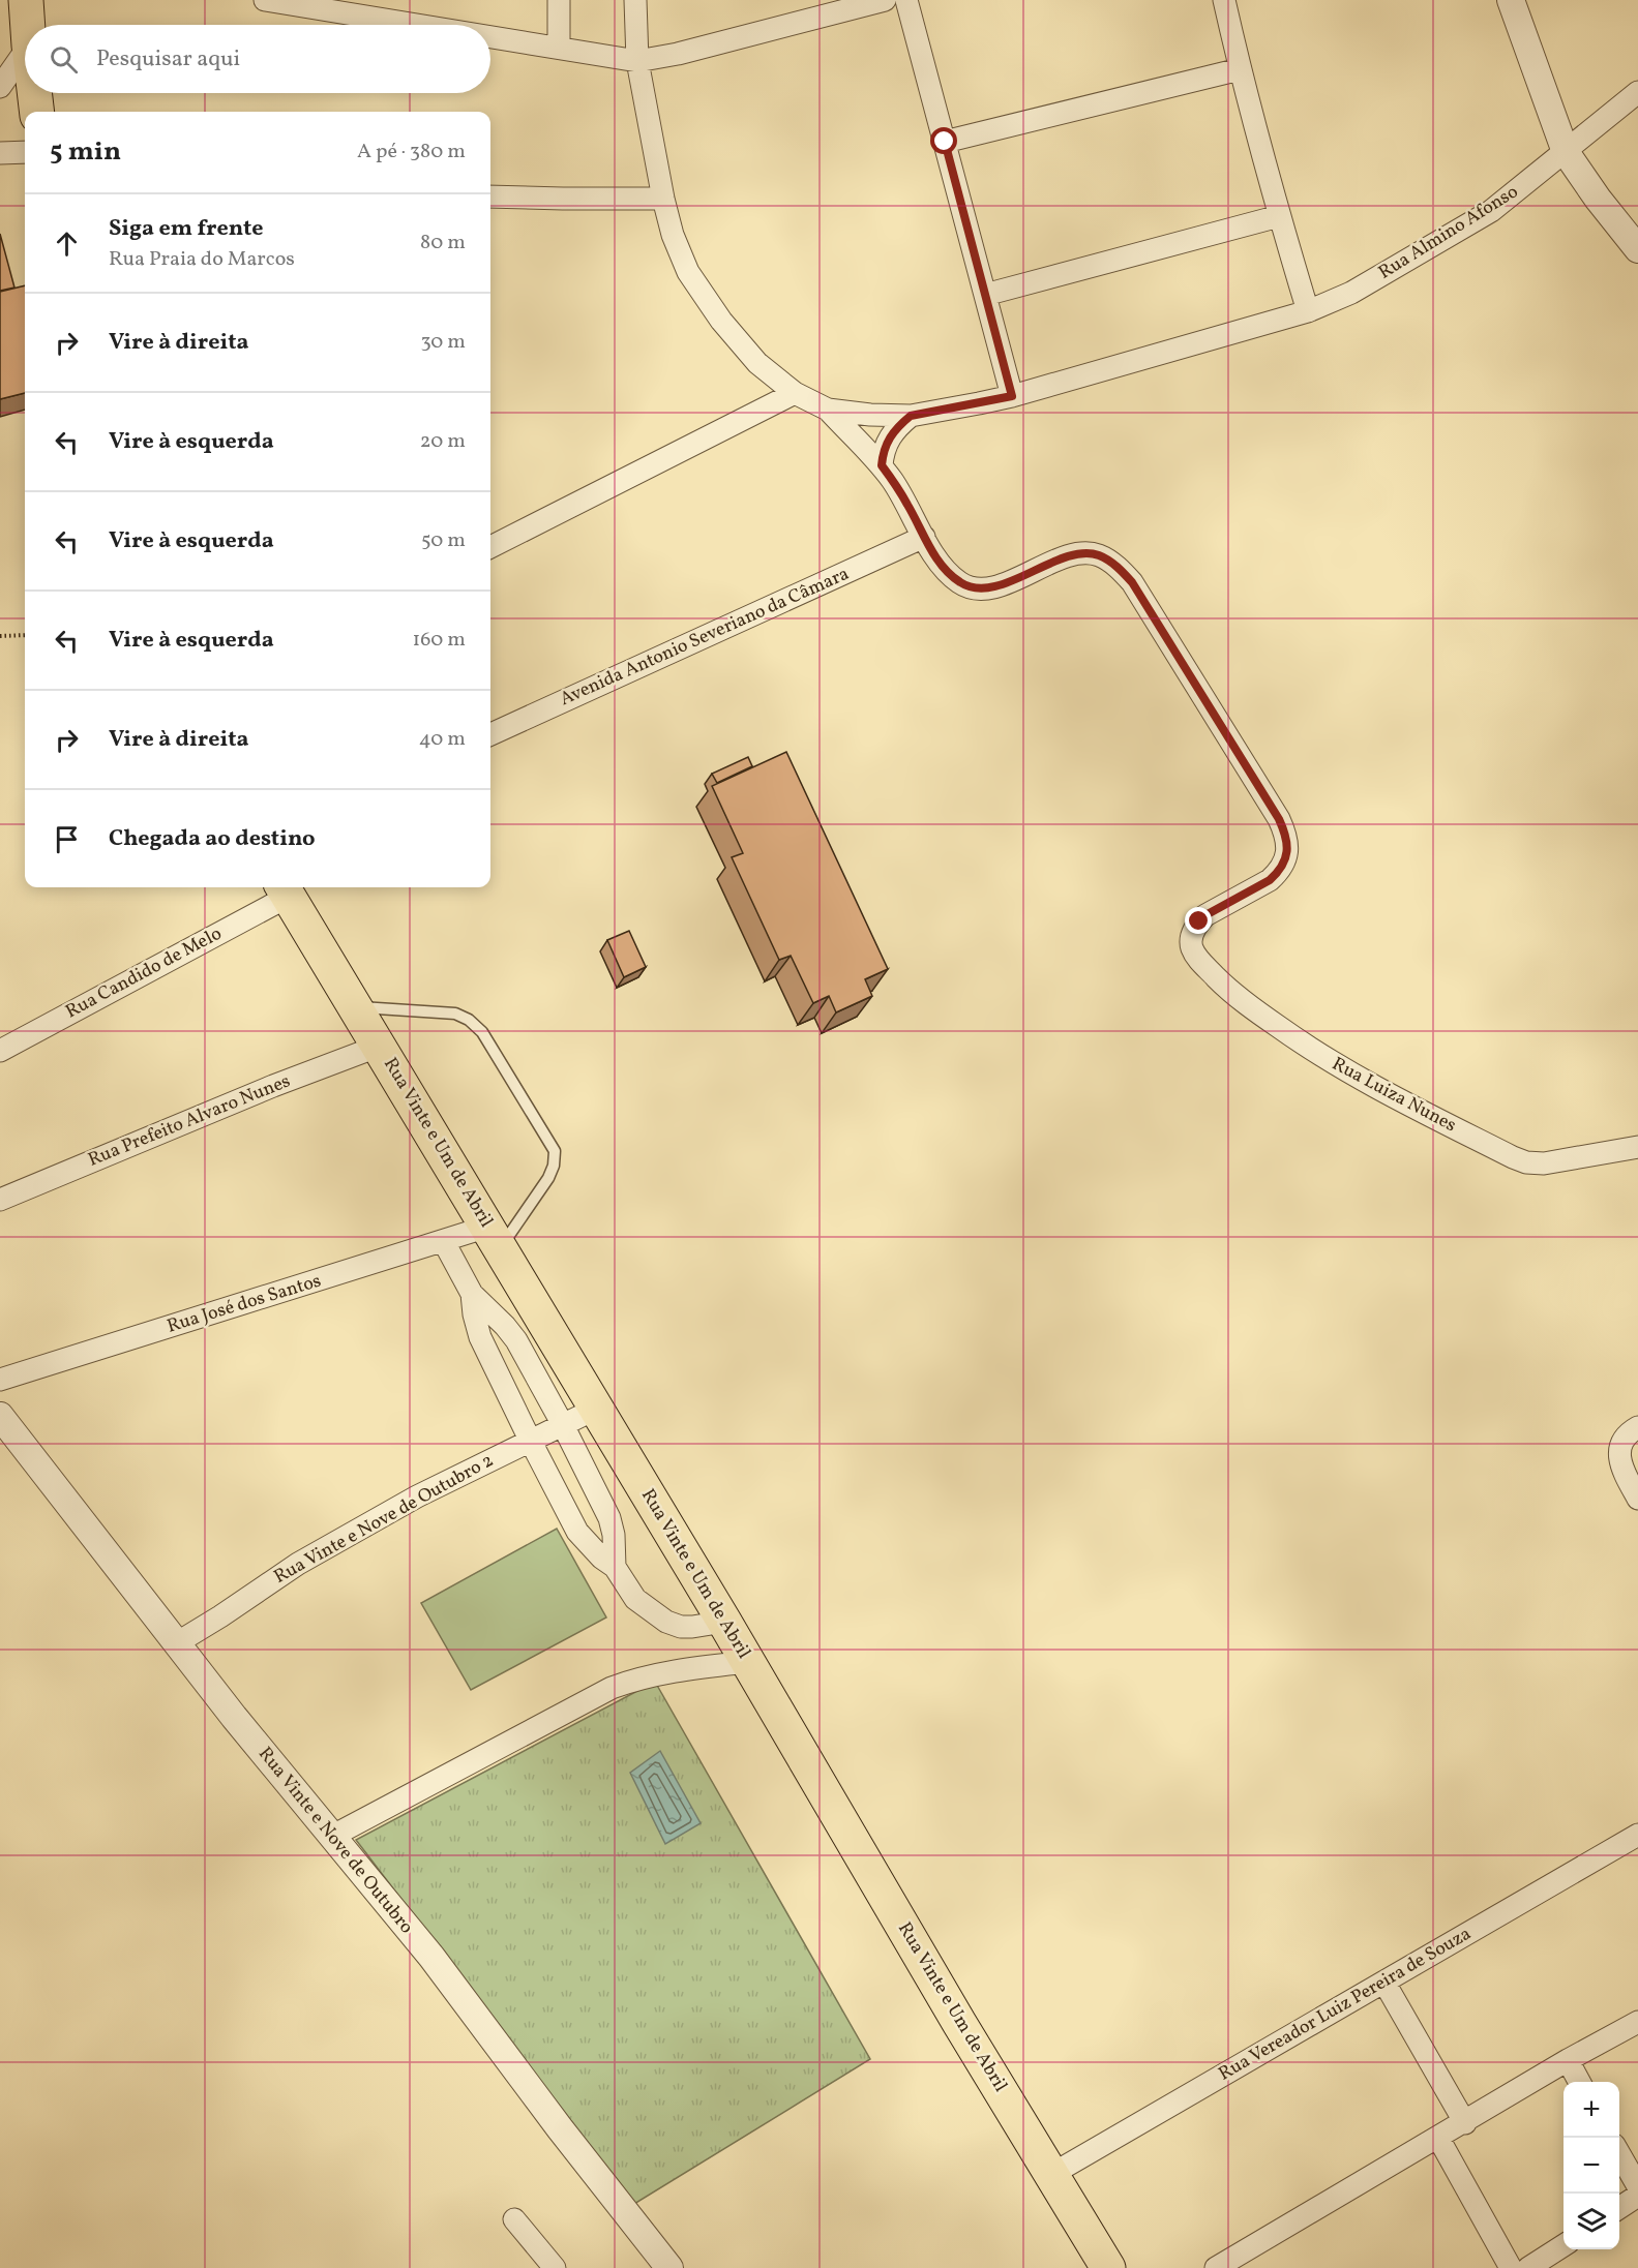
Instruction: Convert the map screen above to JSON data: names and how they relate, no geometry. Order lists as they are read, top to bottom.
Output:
{
  "streets": {
    "main road": ["Rua Vinte e Um de Abril"],
    "street": [
      "Rua Almino Afonso",
      "Avenida Antonio Severiano da Câmara",
      "Rua Candido de Melo",
      "Rua Luiza Nunes",
      "Rua Prefeito Alvaro Nunes",
      "Rua José dos Santos",
      "Rua Vinte e Nove de Outubro 2",
      "Rua Vinte e Nove de Outubro",
      "Rua Vereador Luiz Pereira de Souza"
    ]
  },
  "crossings": [
    ["Avenida Antonio Severiano da Câmara", "Rua Luiza Nunes"],
    ["Rua Candido de Melo", "Rua Vinte e Um de Abril"],
    ["Rua Prefeito Alvaro Nunes", "Rua Vinte e Um de Abril"],
    ["Rua Vinte e Um de Abril", "Rua José dos Santos"],
    ["Rua Vinte e Um de Abril", "Rua Vinte e Nove de Outubro 2"],
    ["Rua Vinte e Um de Abril", "Rua Vereador Luiz Pereira de Souza"],
    ["Rua Vinte e Nove de Outubro 2", "Rua Vinte e Nove de Outubro"]
  ],
  "page": {
    "search": "Pesquisar aqui",
    "heading": ["5 min", "A pé · 380 m"],
    "list": [
      ["Siga em frente", "Rua Praia do Marcos", "80 m"],
      ["Vire à direita", "30 m"],
      ["Vire à esquerda", "20 m"],
      ["Vire à esquerda", "50 m"],
      ["Vire à esquerda", "160 m"],
      ["Vire à direita", "40 m"],
      "Chegada ao destino"
    ],
    "map_buttons": ["+", "−"]
  }
}
